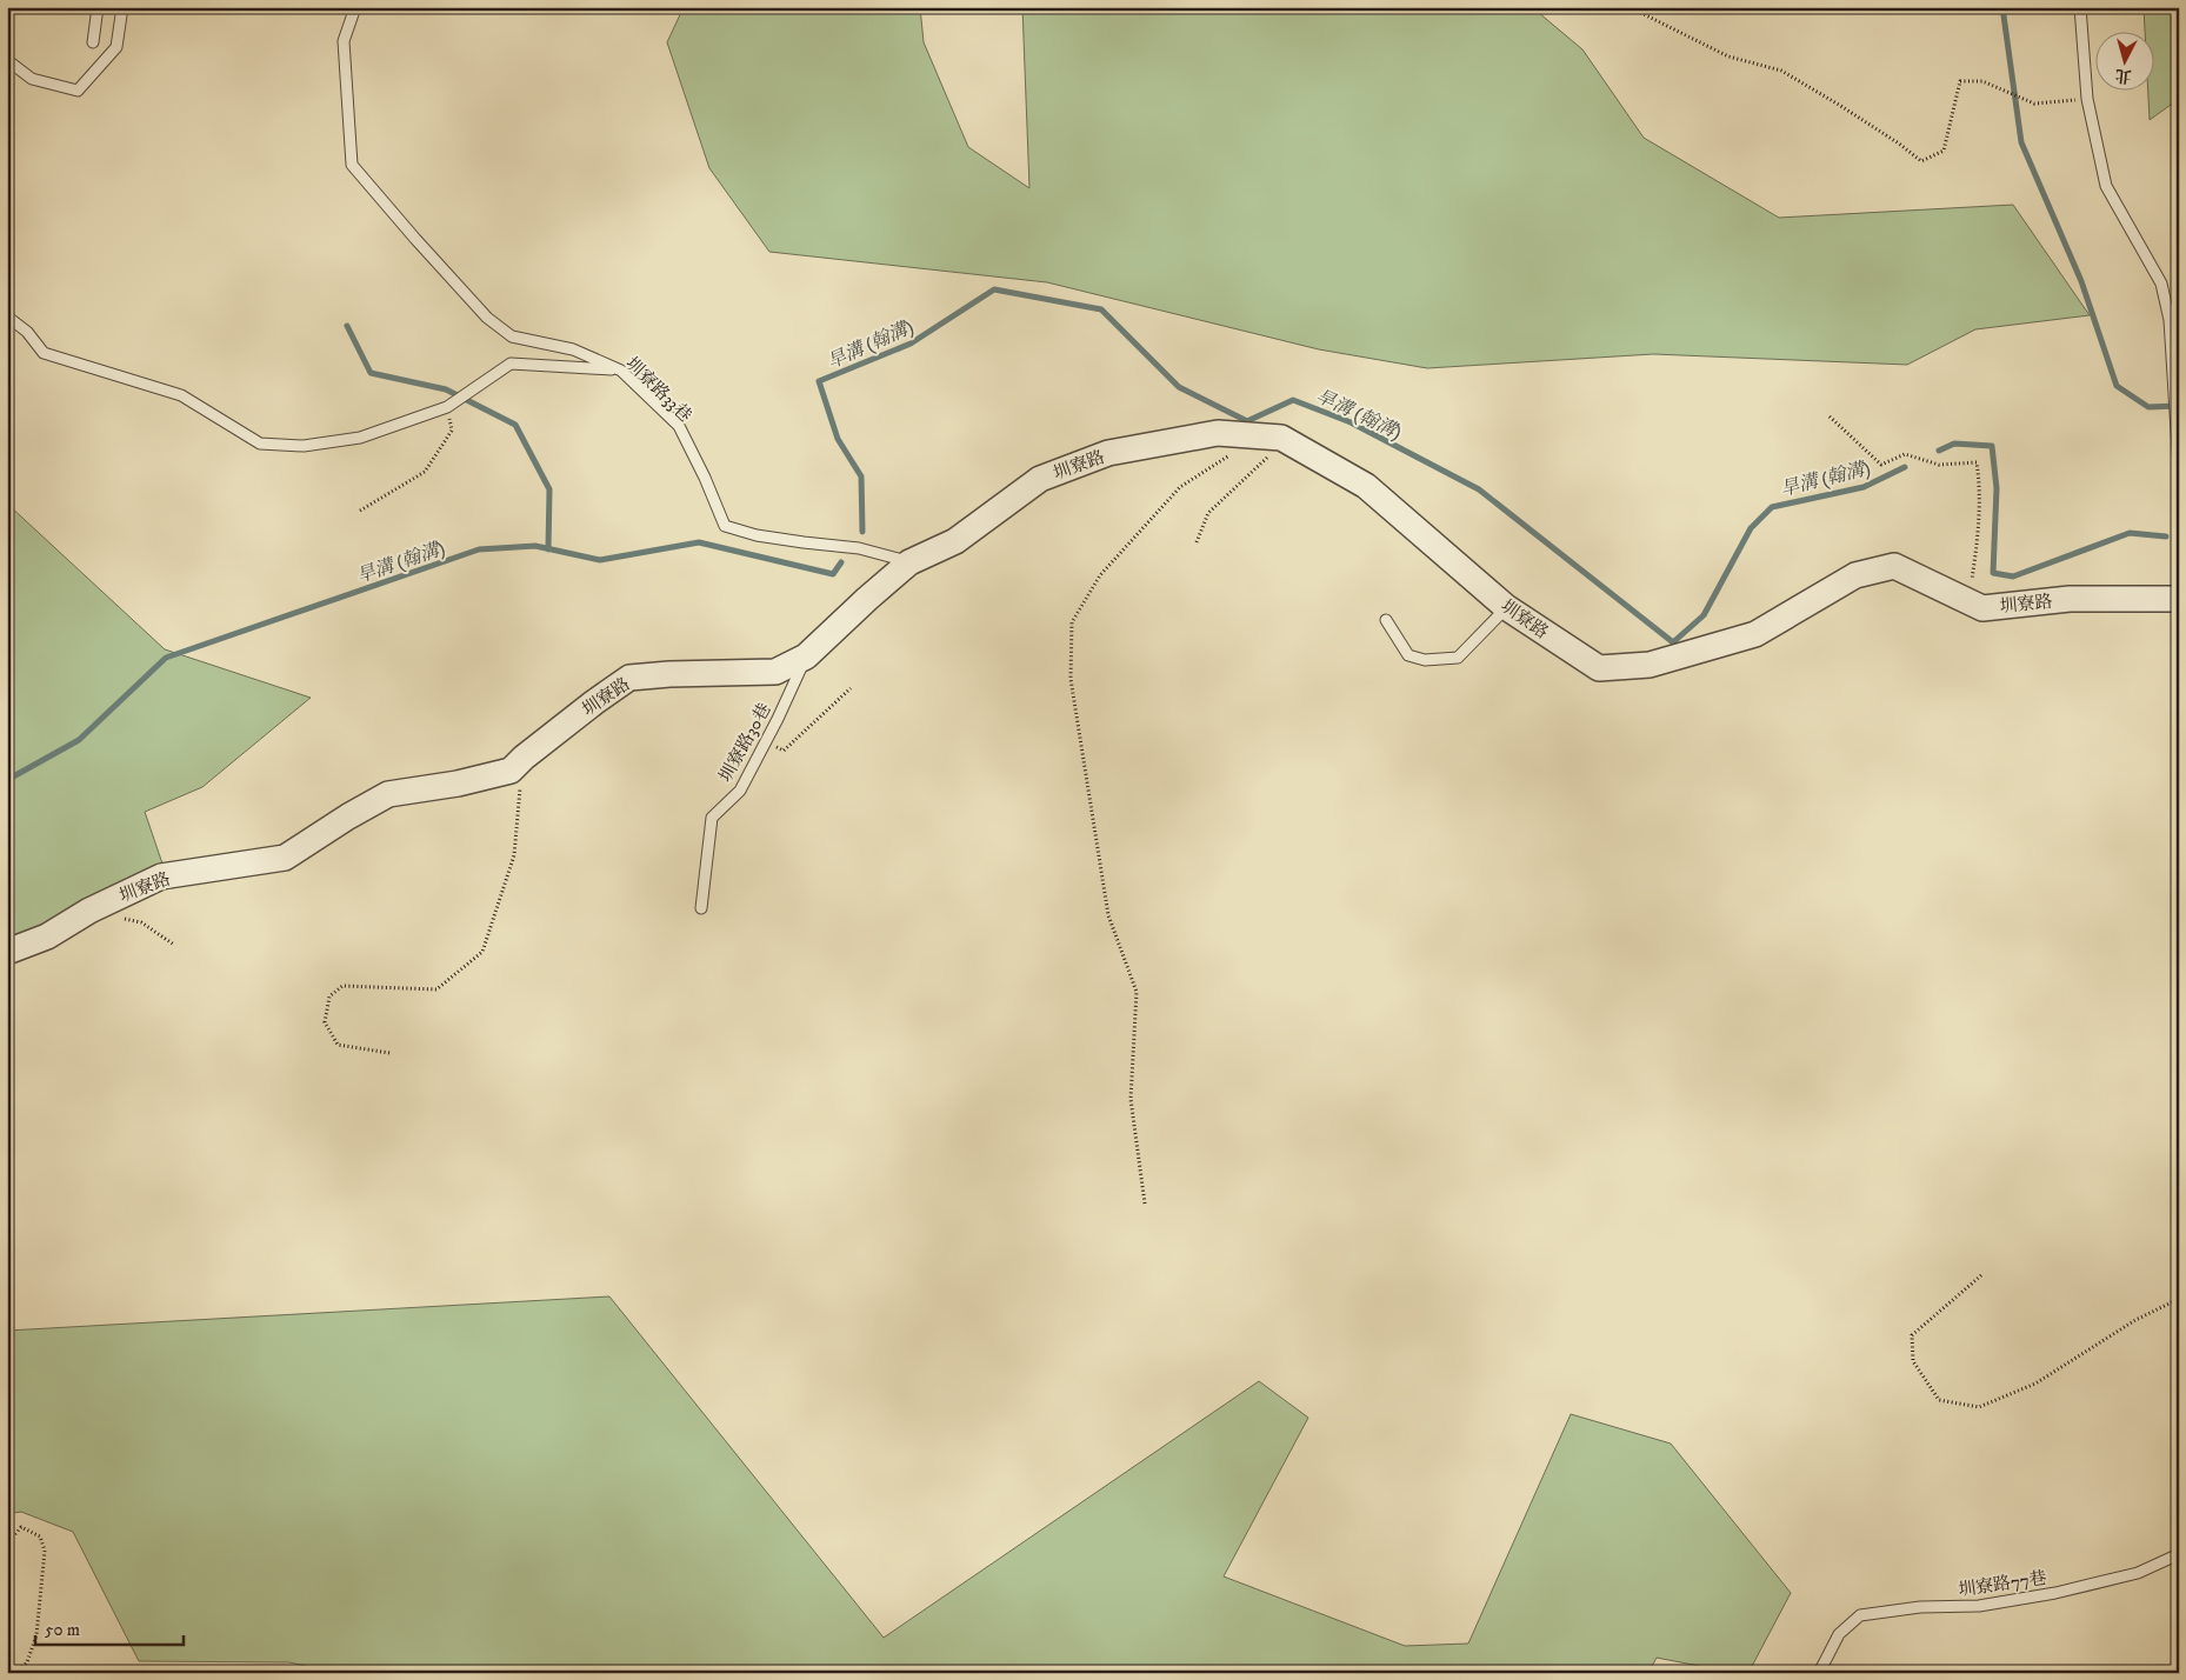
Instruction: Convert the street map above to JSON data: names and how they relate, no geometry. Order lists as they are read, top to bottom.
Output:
{
  "streets": {
    "street": ["圳寮路"],
    "lane": ["圳寮路33巷", "圳寮路30巷", "圳寮路77巷"]
  },
  "crossings": [
    ["圳寮路33巷", "圳寮路"],
    ["圳寮路", "圳寮路30巷"]
  ],
  "water": ["旱溝 (翰溝)"],
  "scale_bar": "50 m",
  "north": "bottom"
}
